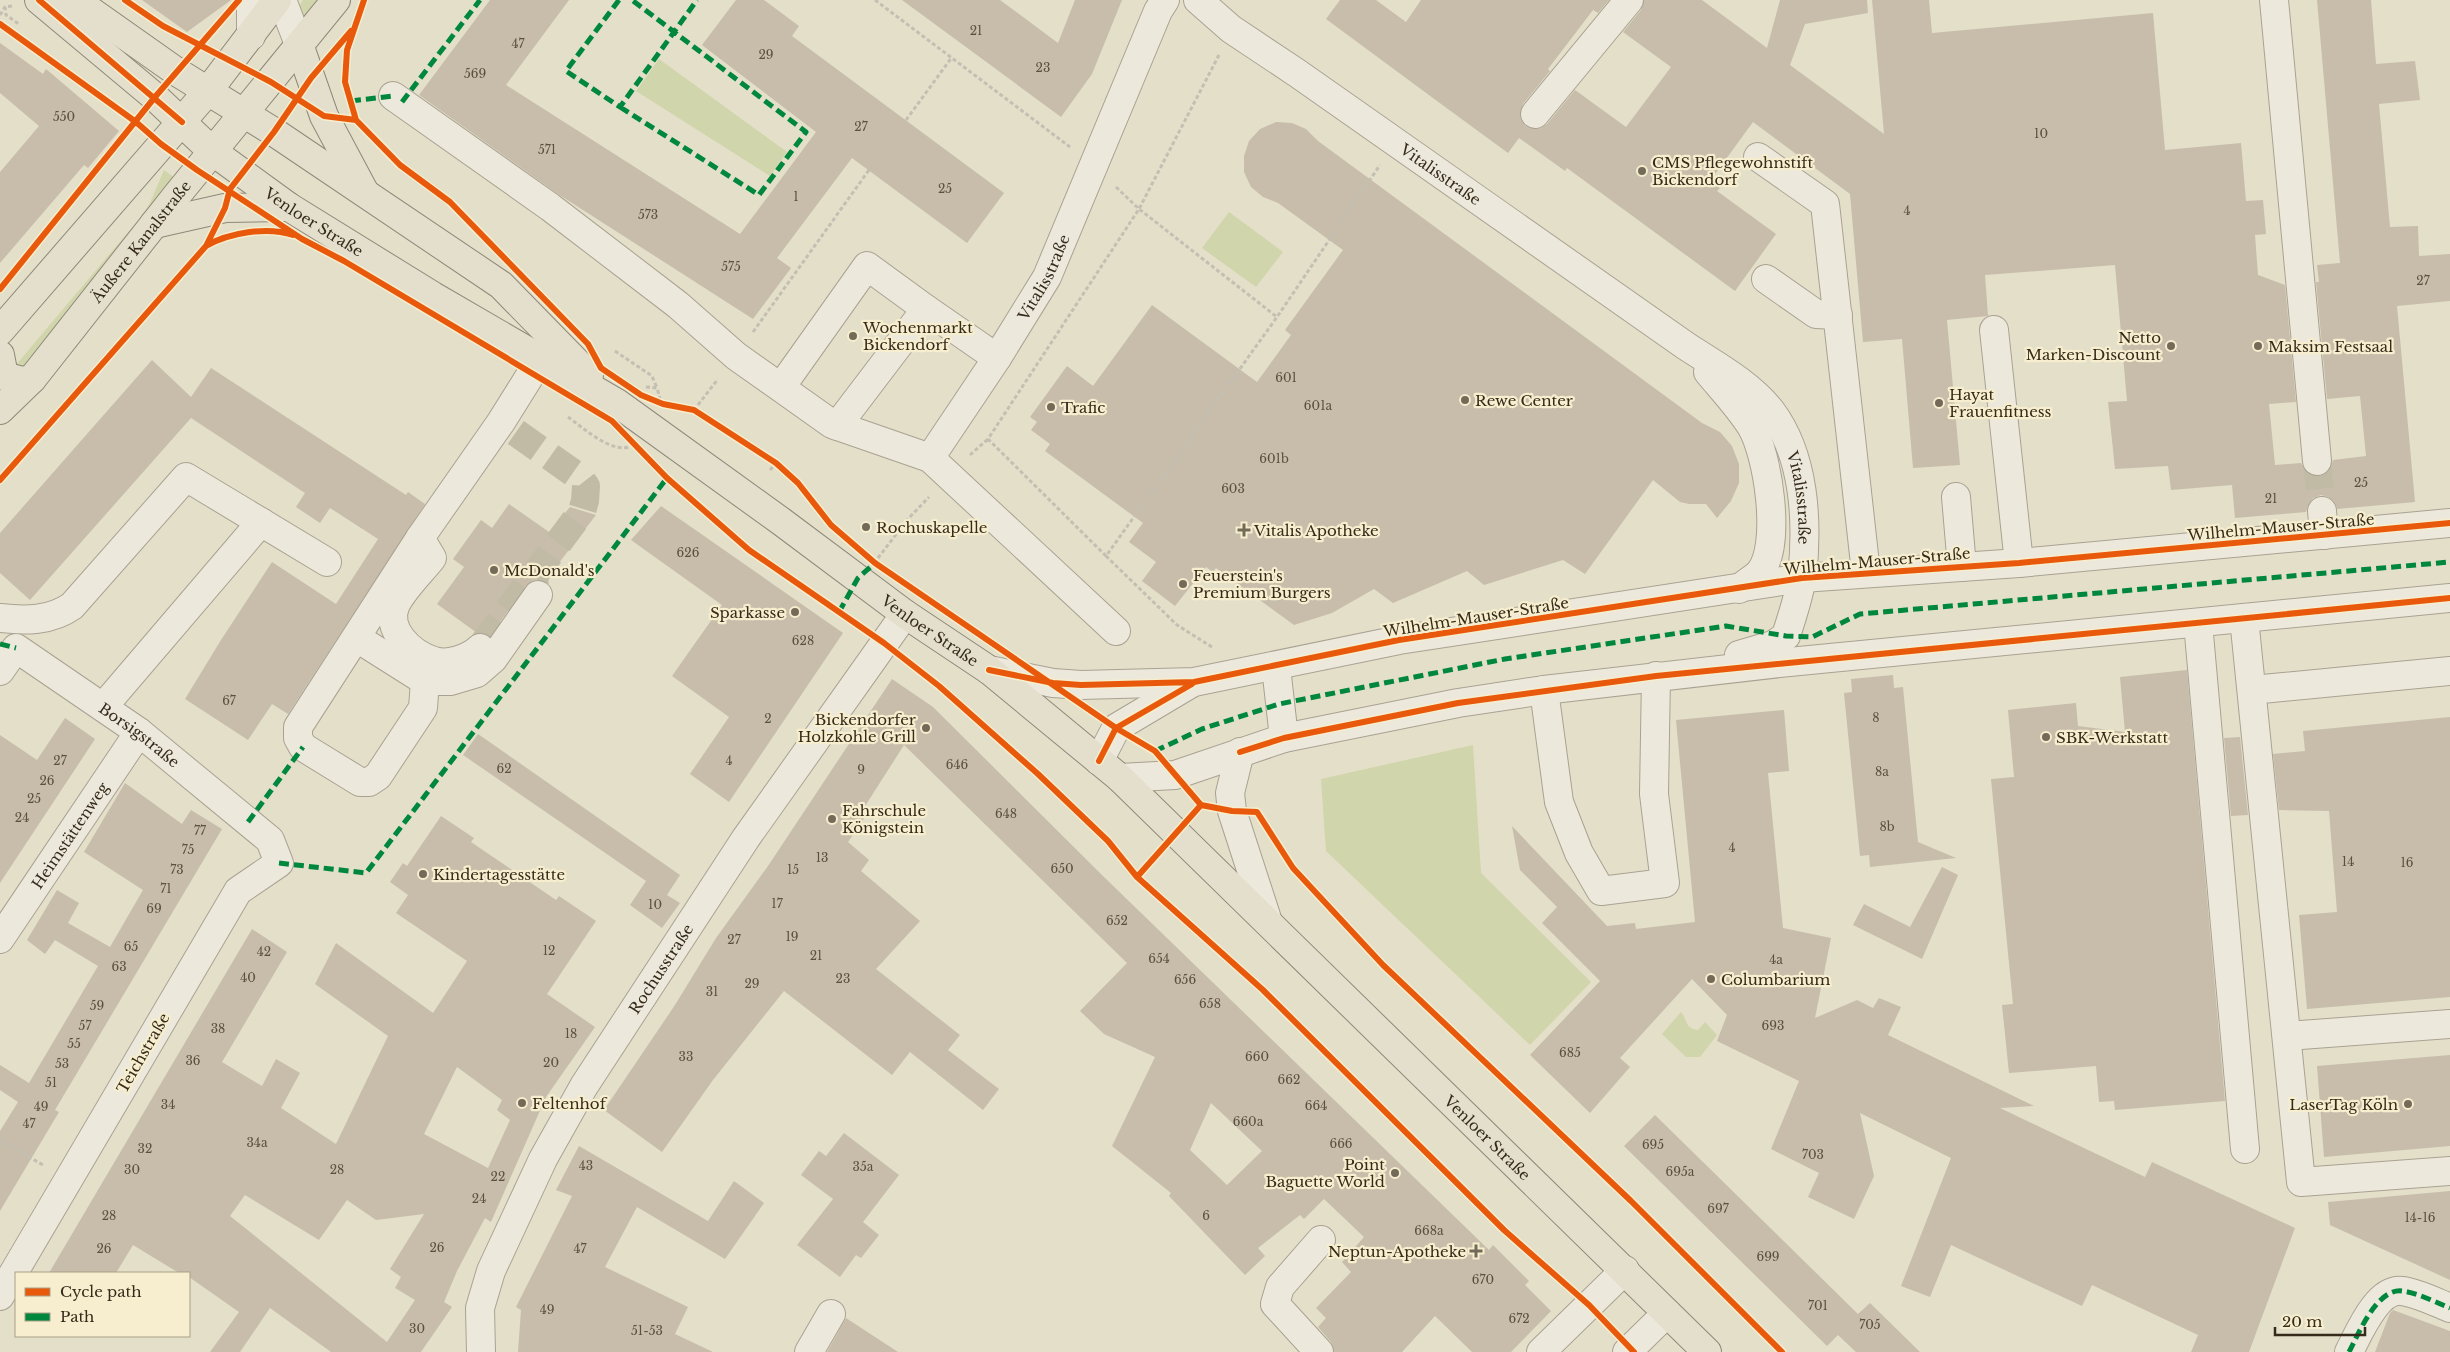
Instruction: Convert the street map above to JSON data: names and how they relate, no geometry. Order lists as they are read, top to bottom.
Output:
{
  "streets": {
    "main road": ["Venloer Straße", "Äußere Kanalstraße"],
    "street": [
      "Vitalisstraße",
      "Wilhelm-Mauser-Straße",
      "Borsigstraße",
      "Heimstättenweg",
      "Rochusstraße",
      "Teichstraße"
    ]
  },
  "crossings": [
    ["Vitalisstraße", "Wilhelm-Mauser-Straße"],
    ["Venloer Straße", "Äußere Kanalstraße"],
    ["Venloer Straße", "Wilhelm-Mauser-Straße"],
    ["Venloer Straße", "Rochusstraße"],
    ["Borsigstraße", "Heimstättenweg"],
    ["Borsigstraße", "Teichstraße"]
  ],
  "places": {
    "other": [
      "CMS Pflegewohnstift Bickendorf",
      "Wochenmarkt Bickendorf",
      "Netto Marken-Discount",
      "Maksim Festsaal",
      "Rewe Center",
      "Hayat Frauenfitness",
      "Trafic",
      "Rochuskapelle",
      "McDonald's",
      "Feuerstein's Premium Burgers",
      "Sparkasse",
      "Bickendorfer Holzkohle Grill",
      "SBK-Werkstatt",
      "Fahrschule Königstein",
      "Kindertagesstätte",
      "Columbarium",
      "Feltenhof",
      "LaserTag Köln",
      "Point Baguette World"
    ],
    "health": ["Vitalis Apotheke", "Neptun-Apotheke"]
  },
  "house_numbers": [
    "21",
    "47",
    "29",
    "23",
    "569",
    "550",
    "27",
    "10",
    "571",
    "25",
    "1",
    "4",
    "573",
    "575",
    "27",
    "601",
    "601a",
    "601b",
    "25",
    "603",
    "21",
    "626",
    "628",
    "67",
    "8",
    "2",
    "27",
    "4",
    "646",
    "62",
    "9",
    "8a",
    "26",
    "25",
    "648",
    "24",
    "8b",
    "77",
    "4",
    "75",
    "13",
    "14",
    "16",
    "650",
    "73",
    "15",
    "71",
    "17",
    "10",
    "69",
    "652",
    "19",
    "27",
    "65",
    "12",
    "42",
    "21",
    "654",
    "4a",
    "63",
    "40",
    "23",
    "656",
    "29",
    "31",
    "658",
    "59",
    "57",
    "693",
    "38",
    "18",
    "55",
    "685",
    "33",
    "660",
    "36",
    "20",
    "53",
    "662",
    "51",
    "34",
    "664",
    "49",
    "660a",
    "47",
    "34a",
    "666",
    "695",
    "32",
    "703",
    "43",
    "35a",
    "30",
    "28",
    "695a",
    "22",
    "24",
    "697",
    "28",
    "6",
    "14-16",
    "668a",
    "26",
    "26",
    "47",
    "699",
    "670",
    "701",
    "49",
    "672",
    "705",
    "30",
    "51-53"
  ],
  "legend": ["Cycle path", "Path"],
  "scale_bar": "20 m"
}
